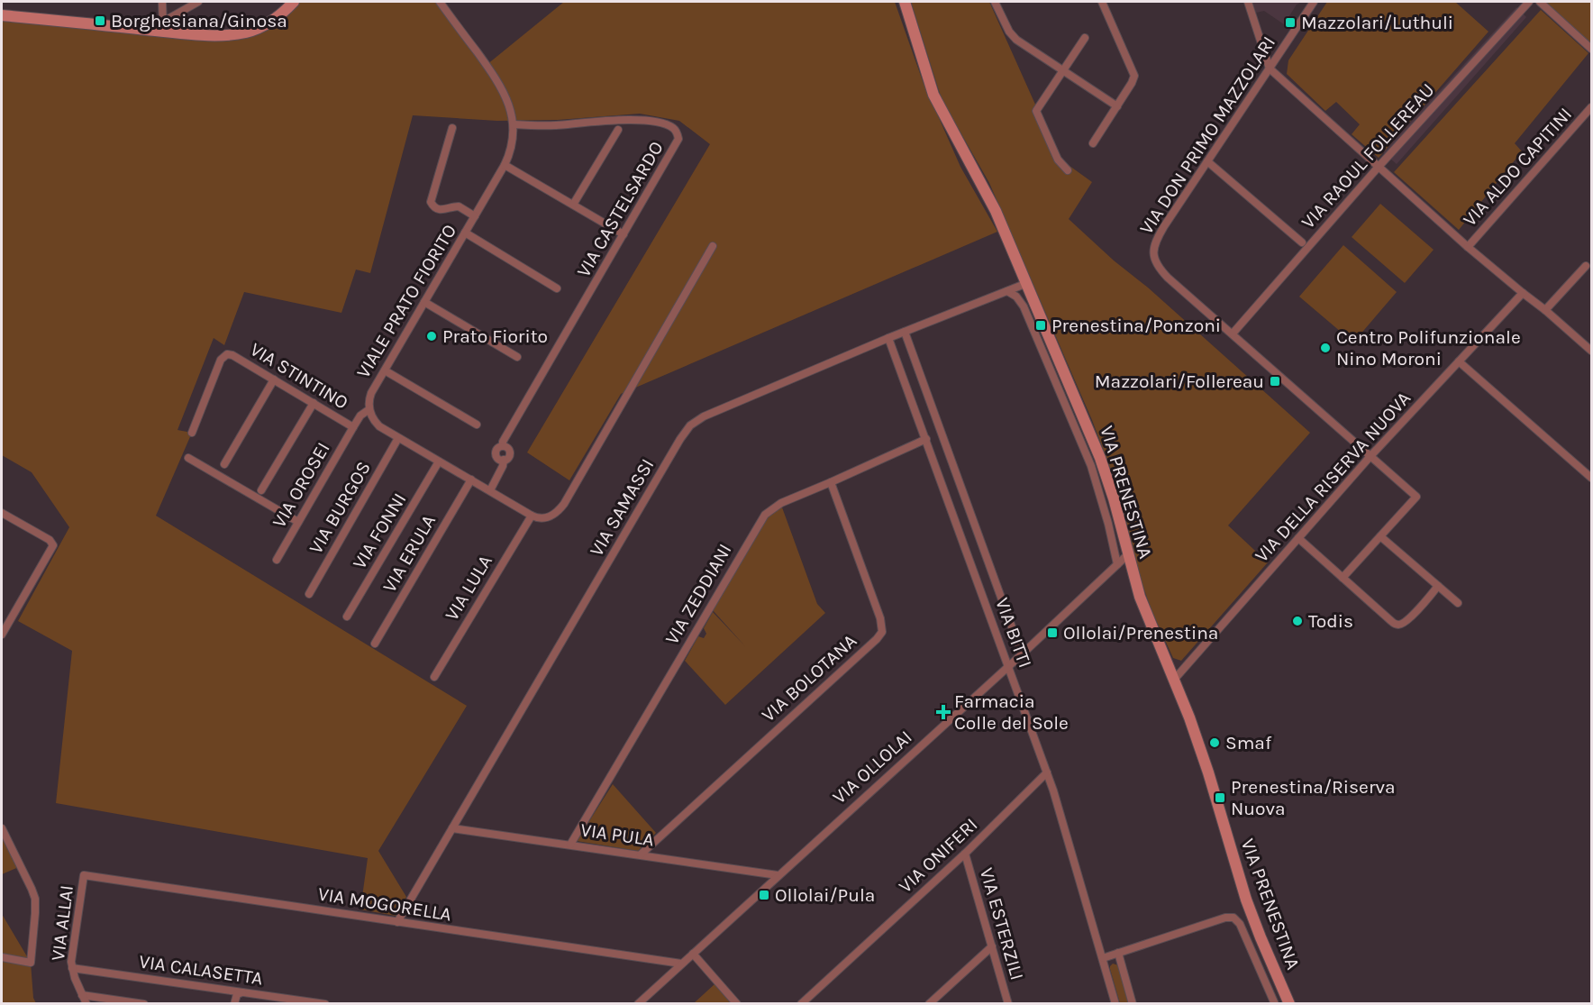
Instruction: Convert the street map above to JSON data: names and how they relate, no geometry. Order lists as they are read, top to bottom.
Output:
{
  "streets": {
    "main road": ["VIA PRENESTINA"],
    "street": [
      "VIA DON PRIMO MAZZOLARI",
      "VIA RAOUL FOLLEREAU",
      "VIA ALDO CAPITINI",
      "VIA CASTELSARDO",
      "VIALE PRATO FIORITO",
      "VIA STINTINO",
      "VIA DELLA RISERVA NUOVA",
      "VIA OROSEI",
      "VIA BURGOS",
      "VIA SAMASSI",
      "VIA FONNI",
      "VIA ERULA",
      "VIA LULA",
      "VIA ZEDDIANI",
      "VIA BITTI",
      "VIA BOLOTANA",
      "VIA OLLOLAI",
      "VIA PULA",
      "VIA ONIFERI",
      "VIA MOGORELLA",
      "VIA ALLAI",
      "VIA ESTERZILI",
      "VIA CALASETTA"
    ]
  },
  "crossings": [
    ["VIA DON PRIMO MAZZOLARI", "VIA RAOUL FOLLEREAU"],
    ["VIA DON PRIMO MAZZOLARI", "VIA DELLA RISERVA NUOVA"],
    ["VIA CASTELSARDO", "VIALE PRATO FIORITO"],
    ["VIALE PRATO FIORITO", "VIA STINTINO"],
    ["VIALE PRATO FIORITO", "VIA BURGOS"],
    ["VIALE PRATO FIORITO", "VIA FONNI"],
    ["VIALE PRATO FIORITO", "VIA ERULA"],
    ["VIALE PRATO FIORITO", "VIA LULA"],
    ["VIA STINTINO", "VIA OROSEI"],
    ["VIA DELLA RISERVA NUOVA", "VIA PRENESTINA"],
    ["VIA PRENESTINA", "VIA SAMASSI"],
    ["VIA PRENESTINA", "VIA OLLOLAI"],
    ["VIA SAMASSI", "VIA BITTI"],
    ["VIA SAMASSI", "VIA PULA"],
    ["VIA SAMASSI", "VIA MOGORELLA"],
    ["VIA ZEDDIANI", "VIA BITTI"],
    ["VIA ZEDDIANI", "VIA BOLOTANA"],
    ["VIA ZEDDIANI", "VIA PULA"],
    ["VIA BITTI", "VIA OLLOLAI"],
    ["VIA BITTI", "VIA ONIFERI"],
    ["VIA BOLOTANA", "VIA PULA"],
    ["VIA OLLOLAI", "VIA PULA"],
    ["VIA OLLOLAI", "VIA MOGORELLA"],
    ["VIA ONIFERI", "VIA ESTERZILI"],
    ["VIA MOGORELLA", "VIA ALLAI"],
    ["VIA ALLAI", "VIA CALASETTA"]
  ],
  "places": {
    "transit": [
      "Borghesiana/Ginosa",
      "Mazzolari/Luthuli",
      "Prenestina/Ponzoni",
      "Mazzolari/Follereau",
      "Ollolai/Prenestina",
      "Prenestina/Riserva Nuova",
      "Ollolai/Pula"
    ],
    "other": [
      "Prato Fiorito",
      "Centro Polifunzionale Nino Moroni",
      "Todis",
      "Smaf"
    ],
    "health": ["Farmacia Colle del Sole"]
  }
}
